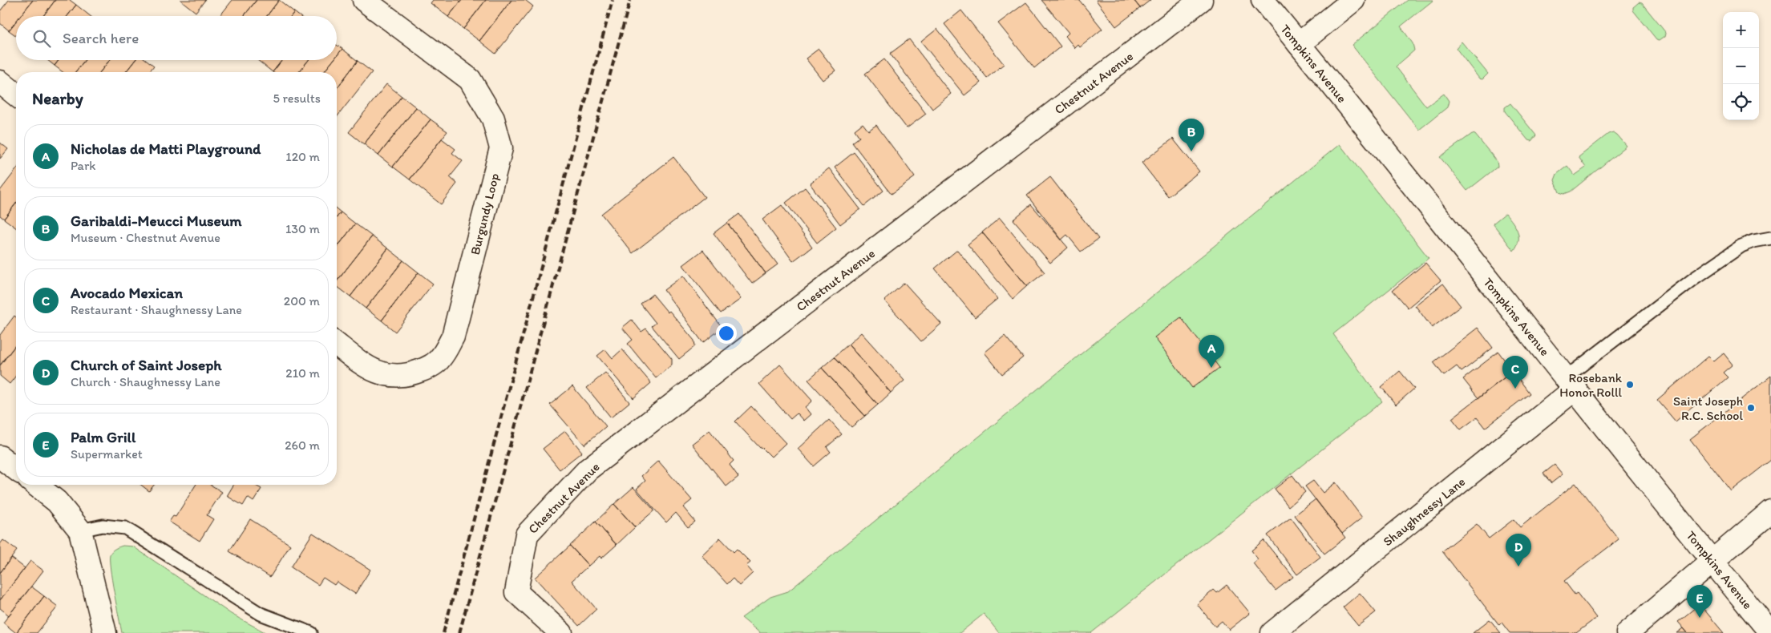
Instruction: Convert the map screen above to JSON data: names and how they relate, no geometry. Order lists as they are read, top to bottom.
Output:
{
  "streets": {
    "street": [
      "Tompkins Avenue",
      "Chestnut Avenue",
      "Burgundy Loop",
      "Shaughnessy Lane"
    ]
  },
  "crossings": [
    ["Tompkins Avenue", "Shaughnessy Lane"]
  ],
  "places": ["Rosebank Honor Rolll", "Saint Joseph R.C. School"],
  "page": {
    "map_buttons": ["+", "−"],
    "search": "Search here",
    "heading": ["Nearby", "5 results"],
    "pins": [
      "B",
      "A",
      "C",
      "D",
      "E"
    ],
    "list": [
      {
        "mark": "A",
        "name": "Nicholas de Matti Playground",
        "note": "Park",
        "value": "120 m"
      },
      {
        "mark": "B",
        "name": "Garibaldi-Meucci Museum",
        "note": "Museum · Chestnut Avenue",
        "value": "130 m"
      },
      {
        "mark": "C",
        "name": "Avocado Mexican",
        "note": "Restaurant · Shaughnessy Lane",
        "value": "200 m"
      },
      {
        "mark": "D",
        "name": "Church of Saint Joseph",
        "note": "Church · Shaughnessy Lane",
        "value": "210 m"
      },
      {
        "mark": "E",
        "name": "Palm Grill",
        "note": "Supermarket",
        "value": "260 m"
      }
    ]
  }
}
